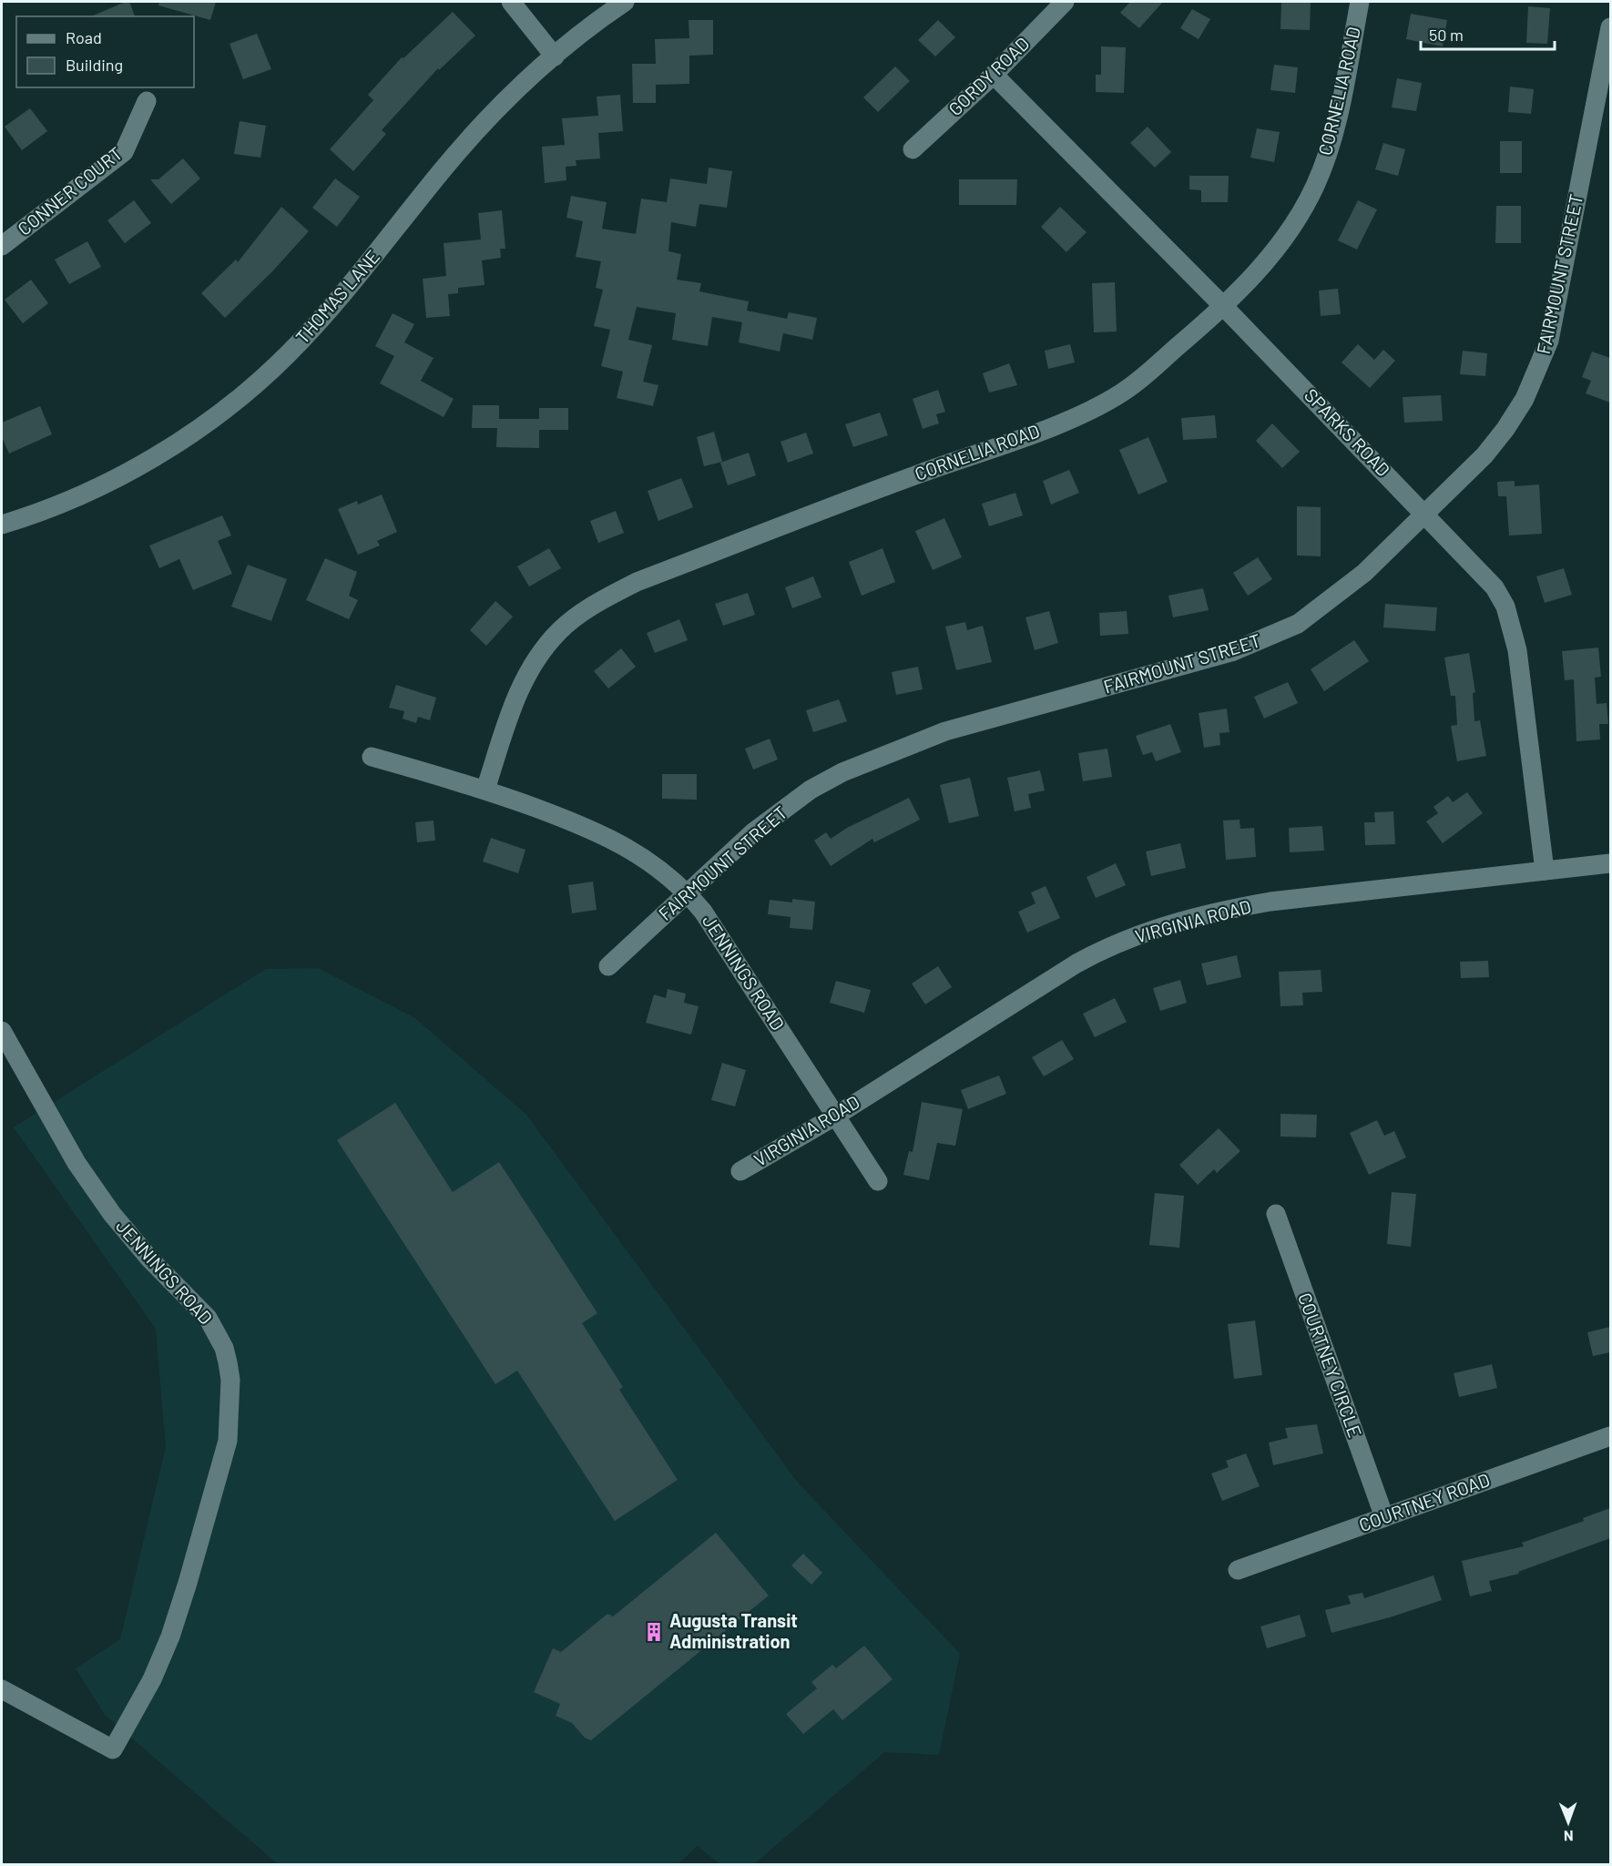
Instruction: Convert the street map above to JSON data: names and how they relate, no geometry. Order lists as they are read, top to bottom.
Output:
{
  "streets": {
    "street": [
      "GORDY ROAD",
      "CORNELIA ROAD",
      "CONNER COURT",
      "FAIRMOUNT STREET",
      "THOMAS LANE",
      "SPARKS ROAD",
      "VIRGINIA ROAD",
      "JENNINGS ROAD",
      "COURTNEY CIRCLE",
      "COURTNEY ROAD"
    ]
  },
  "crossings": [
    ["GORDY ROAD", "SPARKS ROAD"],
    ["CORNELIA ROAD", "SPARKS ROAD"],
    ["CORNELIA ROAD", "JENNINGS ROAD"],
    ["FAIRMOUNT STREET", "SPARKS ROAD"],
    ["FAIRMOUNT STREET", "JENNINGS ROAD"],
    ["SPARKS ROAD", "VIRGINIA ROAD"],
    ["VIRGINIA ROAD", "JENNINGS ROAD"],
    ["COURTNEY CIRCLE", "COURTNEY ROAD"]
  ],
  "places": {
    "building": ["Augusta Transit Administration"]
  },
  "legend": ["Road", "Building"],
  "scale_bar": "50 m",
  "north": "bottom"
}
